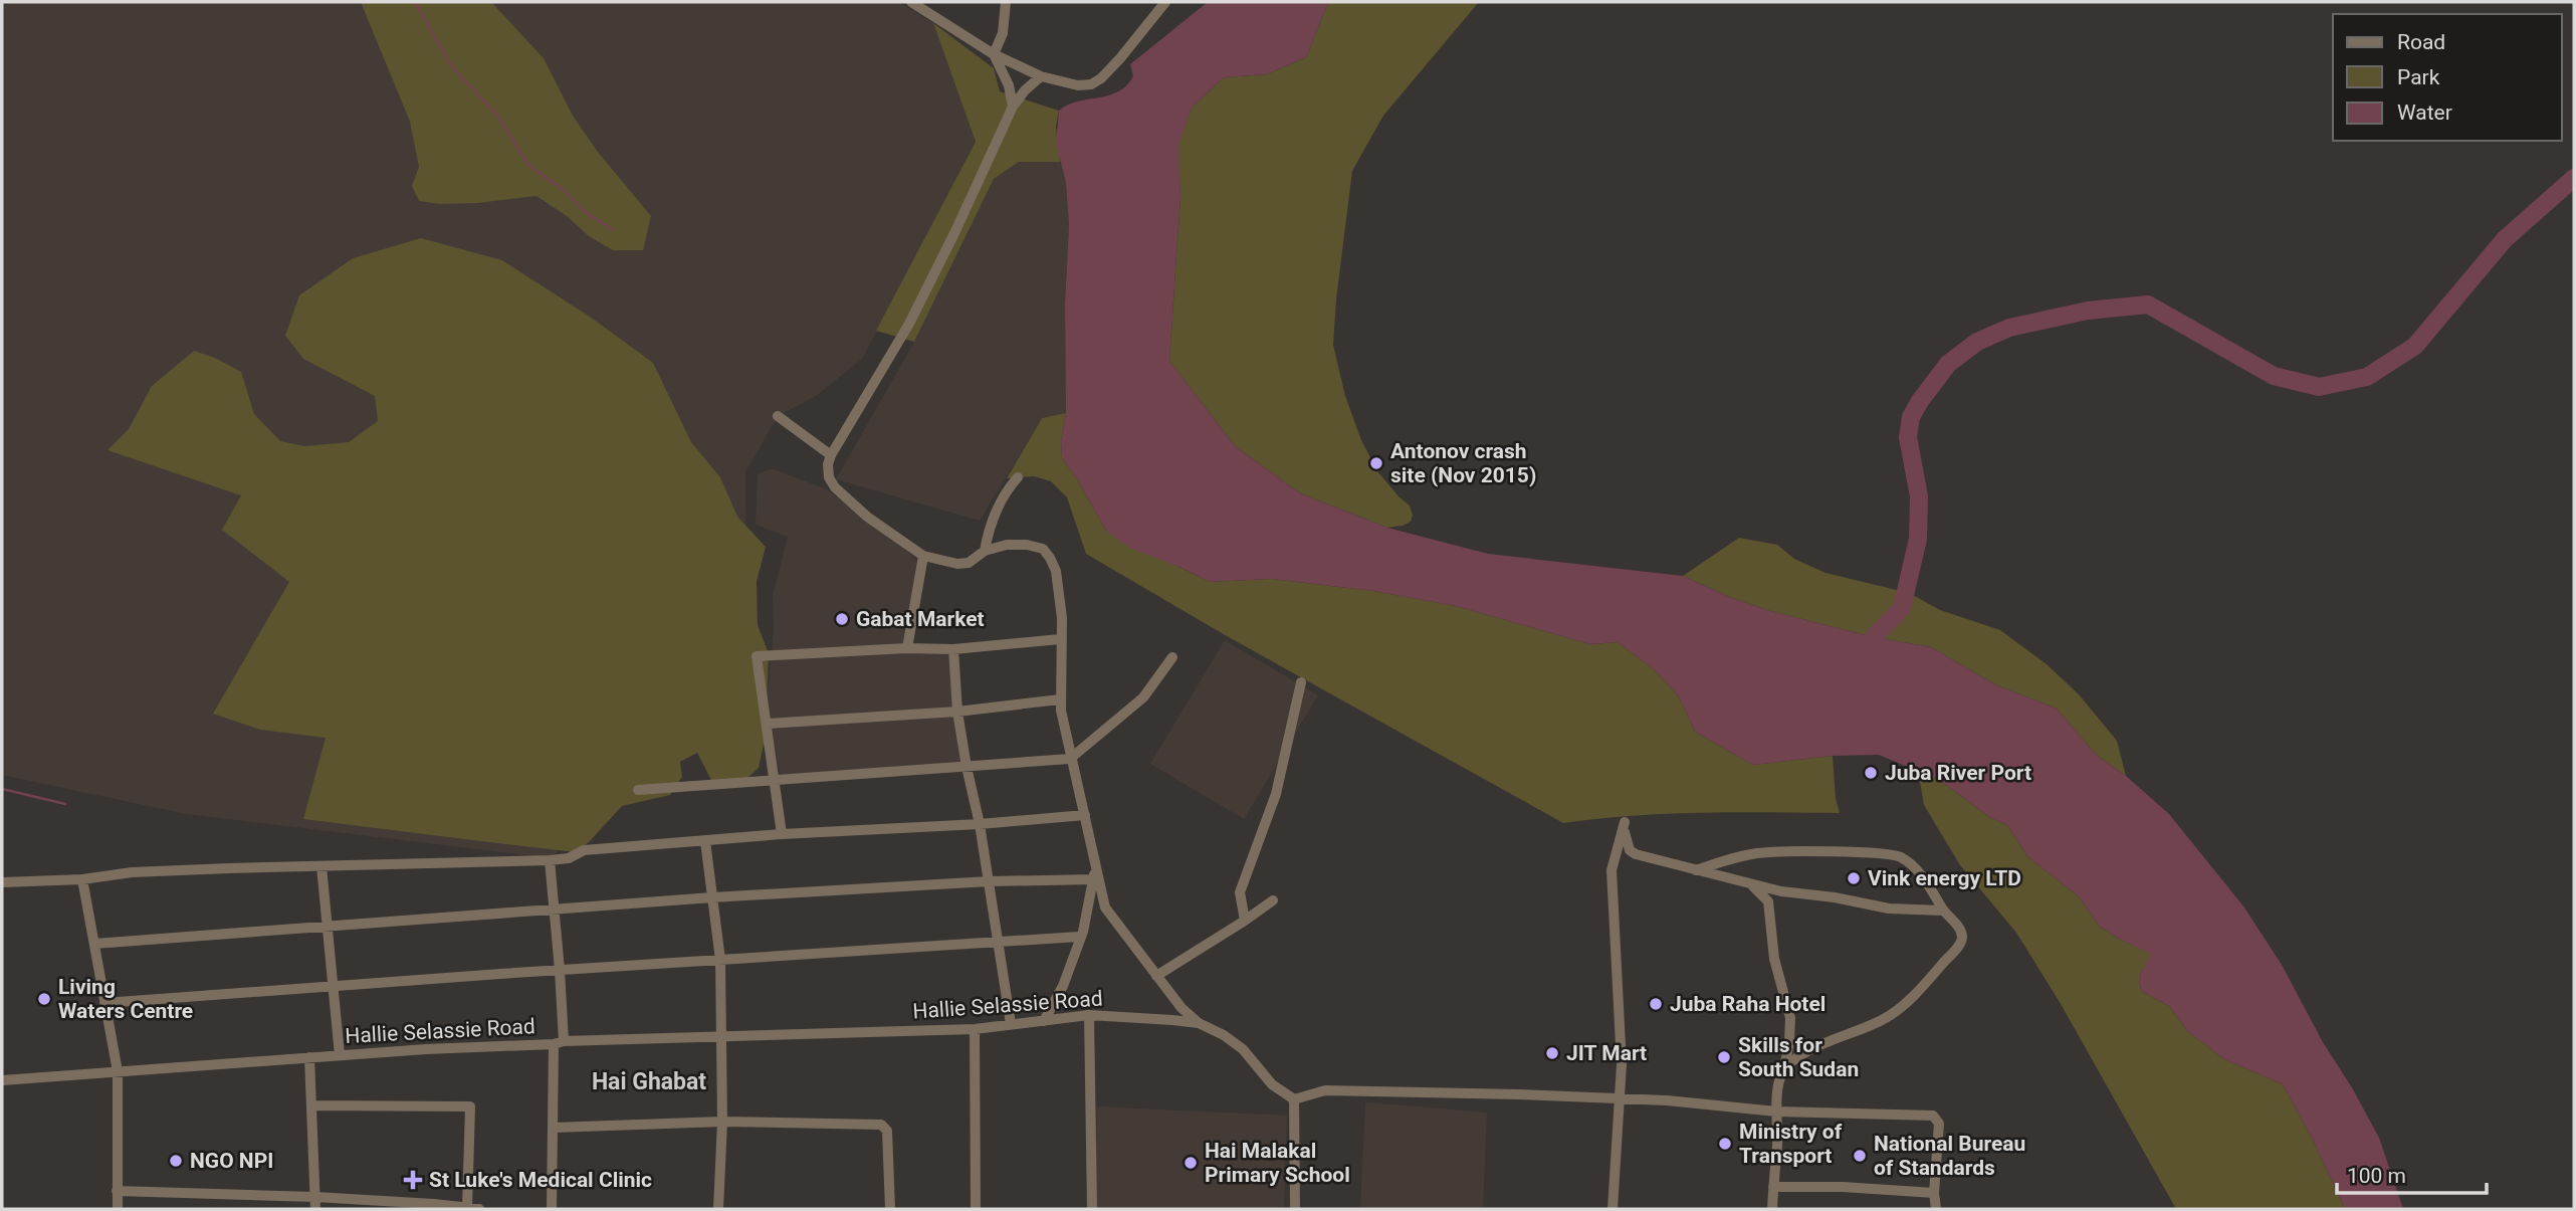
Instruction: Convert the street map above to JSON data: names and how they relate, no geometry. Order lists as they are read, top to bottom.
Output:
{
  "streets": {
    "street": ["Hallie Selassie Road"]
  },
  "districts": ["Hai Ghabat"],
  "places": {
    "other": [
      "Antonov crash site (Nov 2015)",
      "Gabat Market",
      "Juba River Port",
      "Vink energy LTD",
      "Living Waters Centre",
      "Juba Raha Hotel",
      "JIT Mart",
      "Skills for South Sudan",
      "Ministry of Transport",
      "National Bureau of Standards",
      "NGO NPI",
      "Hai Malakal Primary School"
    ],
    "health": ["St Luke's Medical Clinic"]
  },
  "legend": ["Road", "Park", "Water"],
  "scale_bar": "100 m"
}
